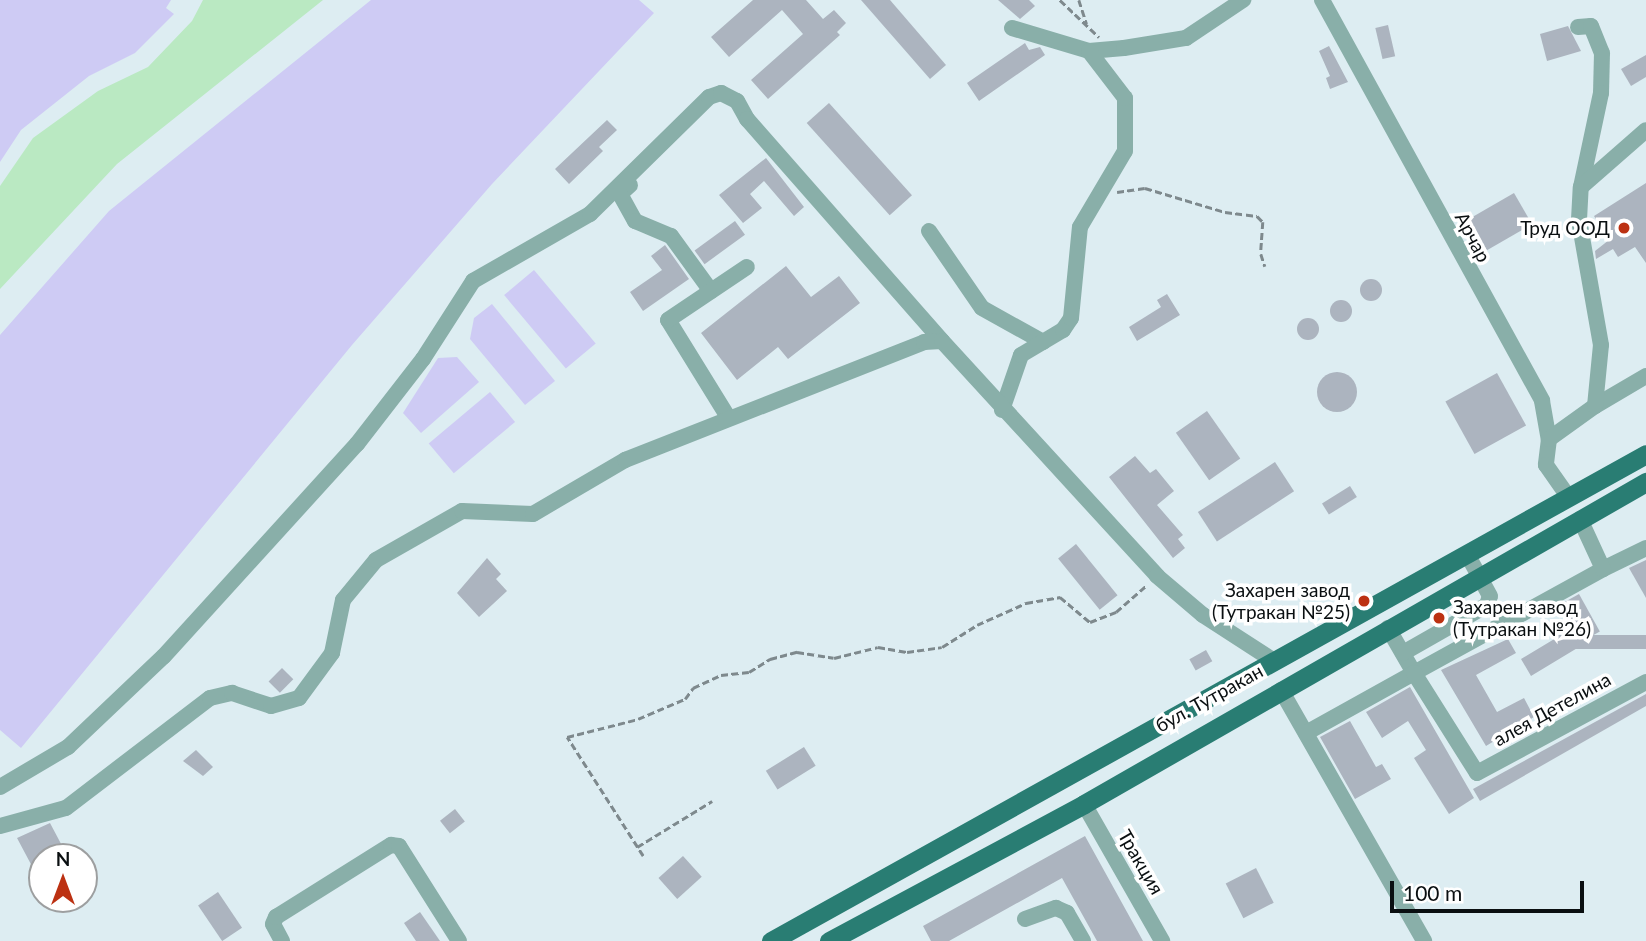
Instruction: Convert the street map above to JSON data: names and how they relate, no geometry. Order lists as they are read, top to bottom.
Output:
{
  "streets": {
    "main road": ["бул. Тутракан"],
    "street": ["Арчар", "алея Детелина", "Тракция"]
  },
  "crossings": [
    ["Арчар", "бул. Тутракан"],
    ["бул. Тутракан", "Тракция"]
  ],
  "places": ["Труд ООД", "Захарен завод (Тутракан №25)", "Захарен завод (Тутракан №26)"],
  "scale_bar": "100 m",
  "north": "top"
}
